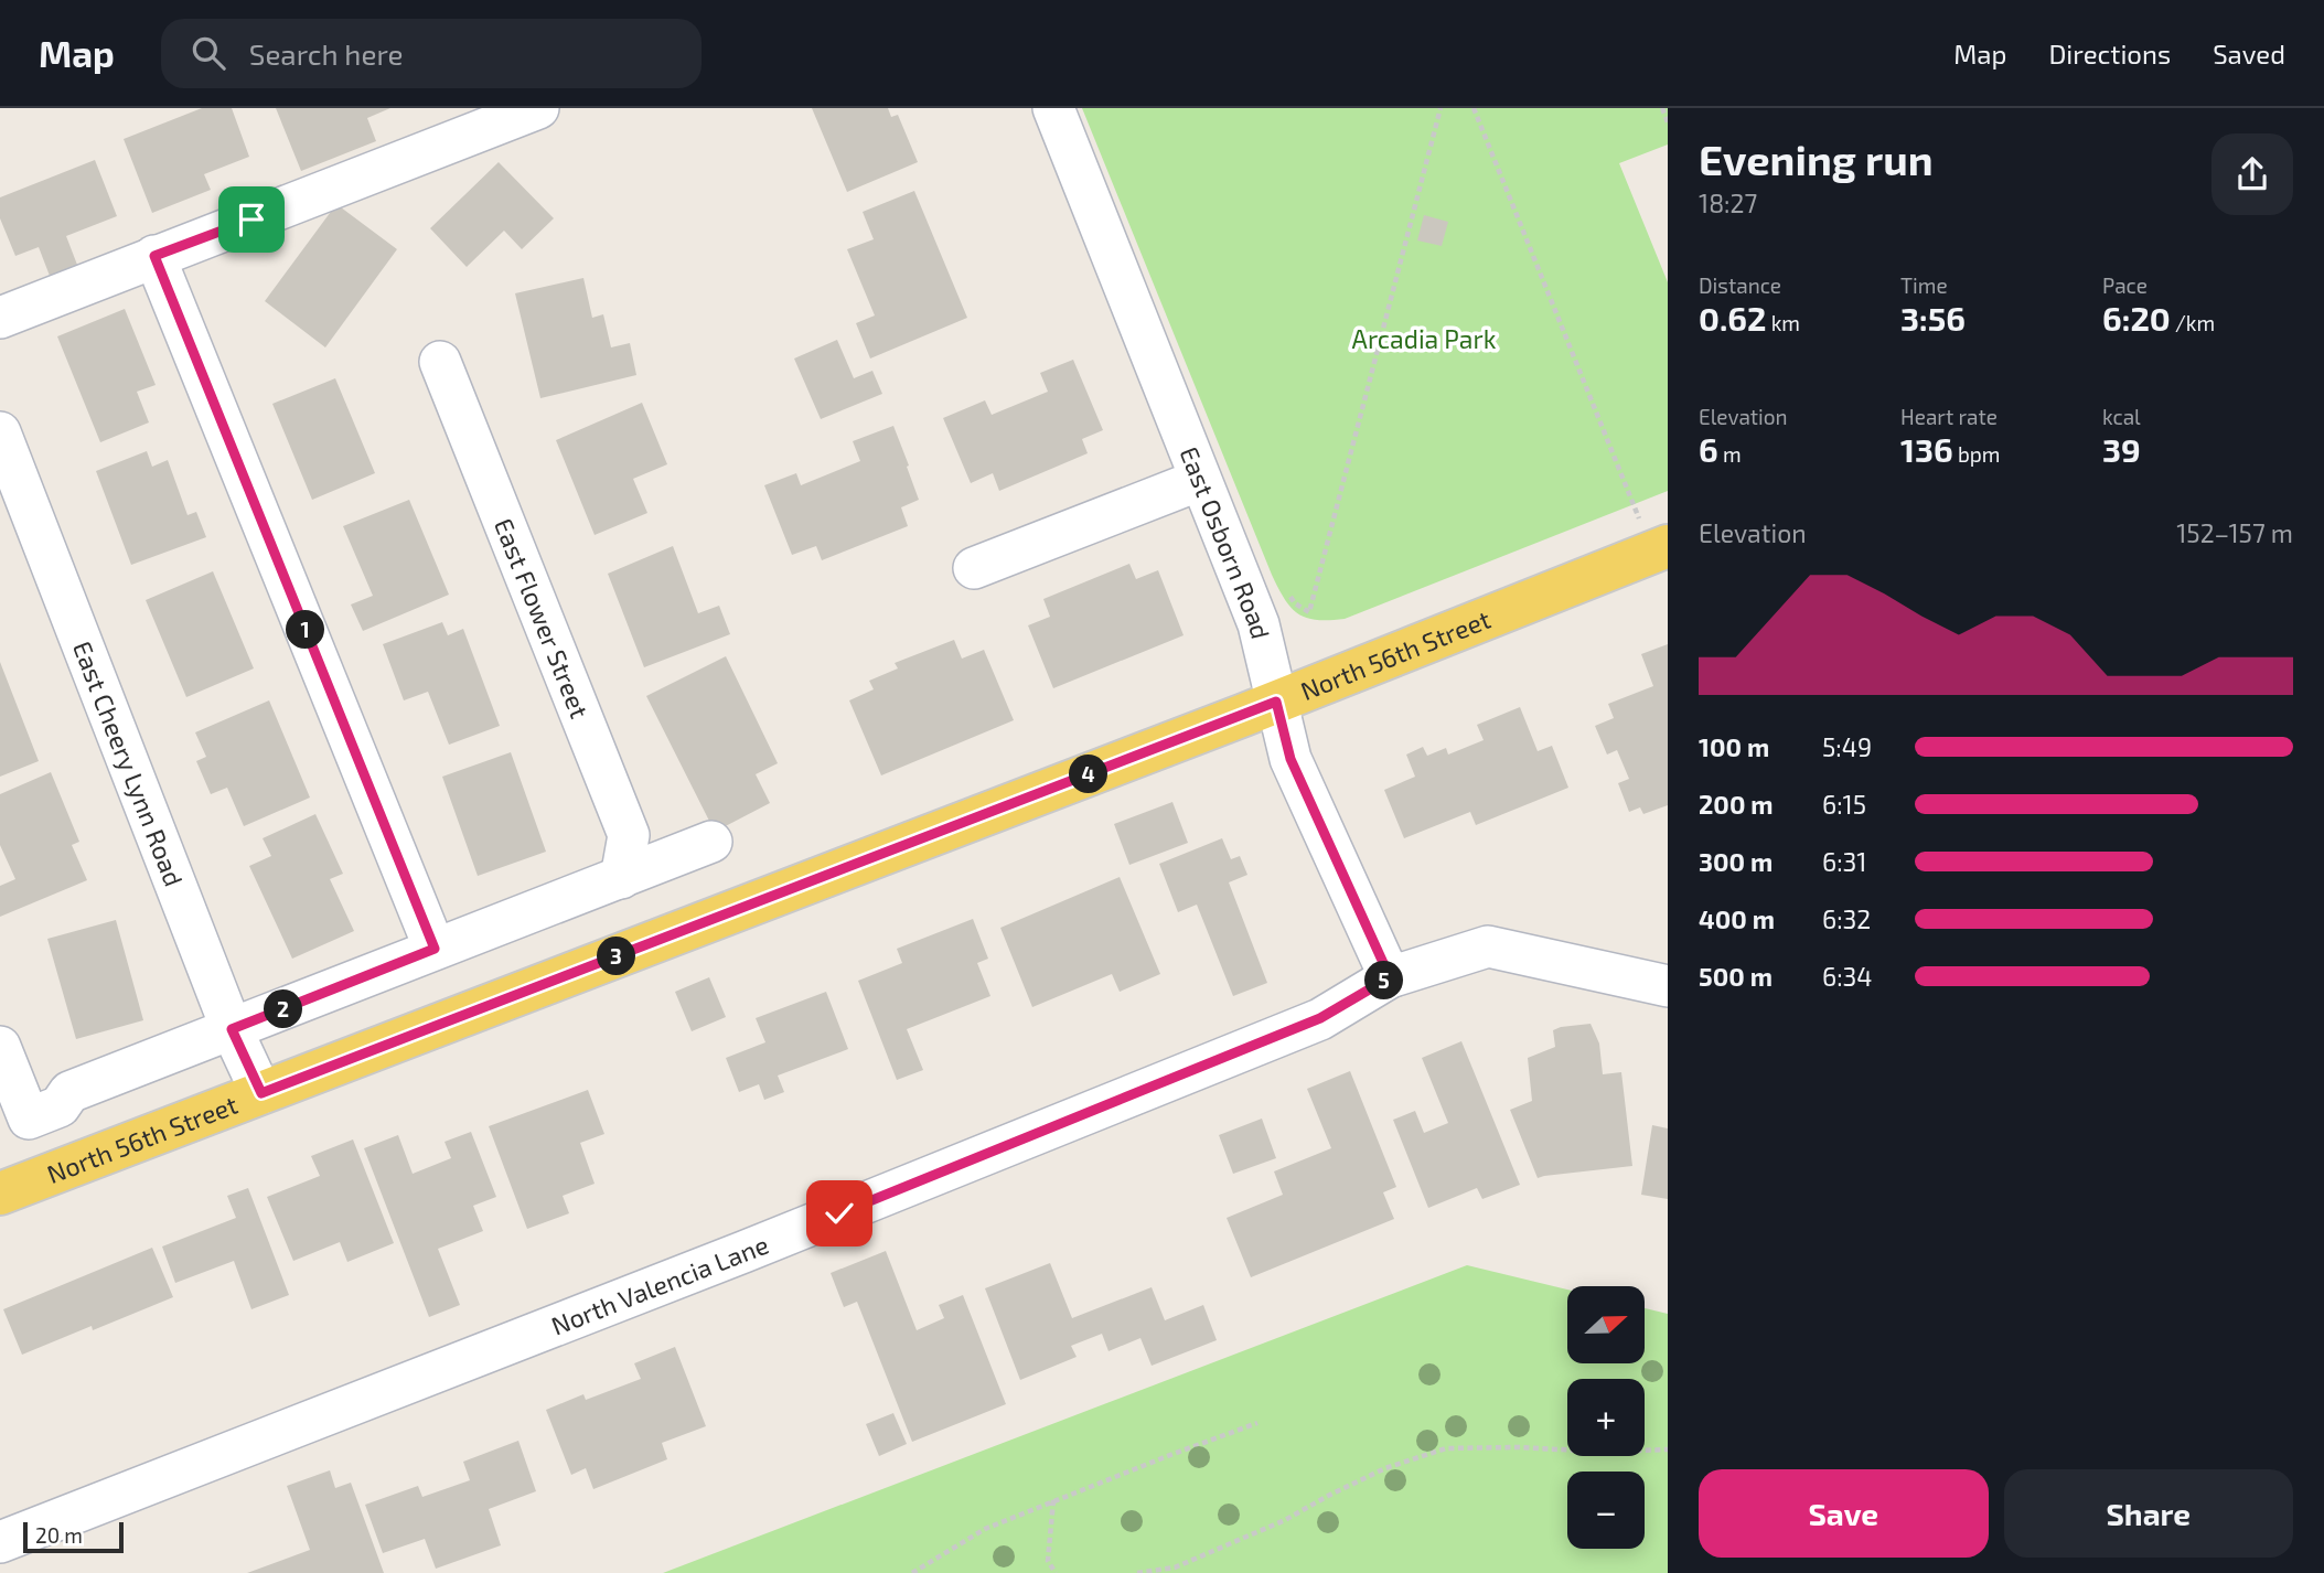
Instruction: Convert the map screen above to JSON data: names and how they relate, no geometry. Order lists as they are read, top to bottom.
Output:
{
  "streets": {
    "main road": ["North 56th Street"],
    "street": [
      "East Osborn Road",
      "East Flower Street",
      "East Cheery Lynn Road",
      "North Valencia Lane"
    ]
  },
  "crossings": [
    ["East Osborn Road", "North 56th Street"],
    ["East Osborn Road", "North Valencia Lane"],
    ["North 56th Street", "East Cheery Lynn Road"]
  ],
  "parks": ["Arcadia Park"],
  "scale_bar": "20 m",
  "north": "right",
  "page": {
    "header": "Map",
    "search": "Search here",
    "nav": ["Map", "Directions", "Saved"],
    "heading": ["Evening run", "18:27"],
    "stats": [
      ["Distance", "0.62 km"],
      ["Time", "3:56"],
      ["Pace", "6:20 /km"],
      ["Elevation", "6 m"],
      ["Heart rate", "136 bpm"],
      ["kcal", "39"]
    ],
    "chart": ["Elevation", "152–157 m"],
    "pins": [
      "1",
      "4",
      "3",
      "5",
      "2"
    ],
    "list": [
      {
        "name": "100 m",
        "note": "5:49"
      },
      {
        "name": "200 m",
        "note": "6:15"
      },
      {
        "name": "300 m",
        "note": "6:31"
      },
      {
        "name": "400 m",
        "note": "6:32"
      },
      {
        "name": "500 m",
        "note": "6:34"
      }
    ],
    "map_buttons": ["+", "−"],
    "buttons": ["Save", "Share"],
    "scale": "20 m"
  }
}
